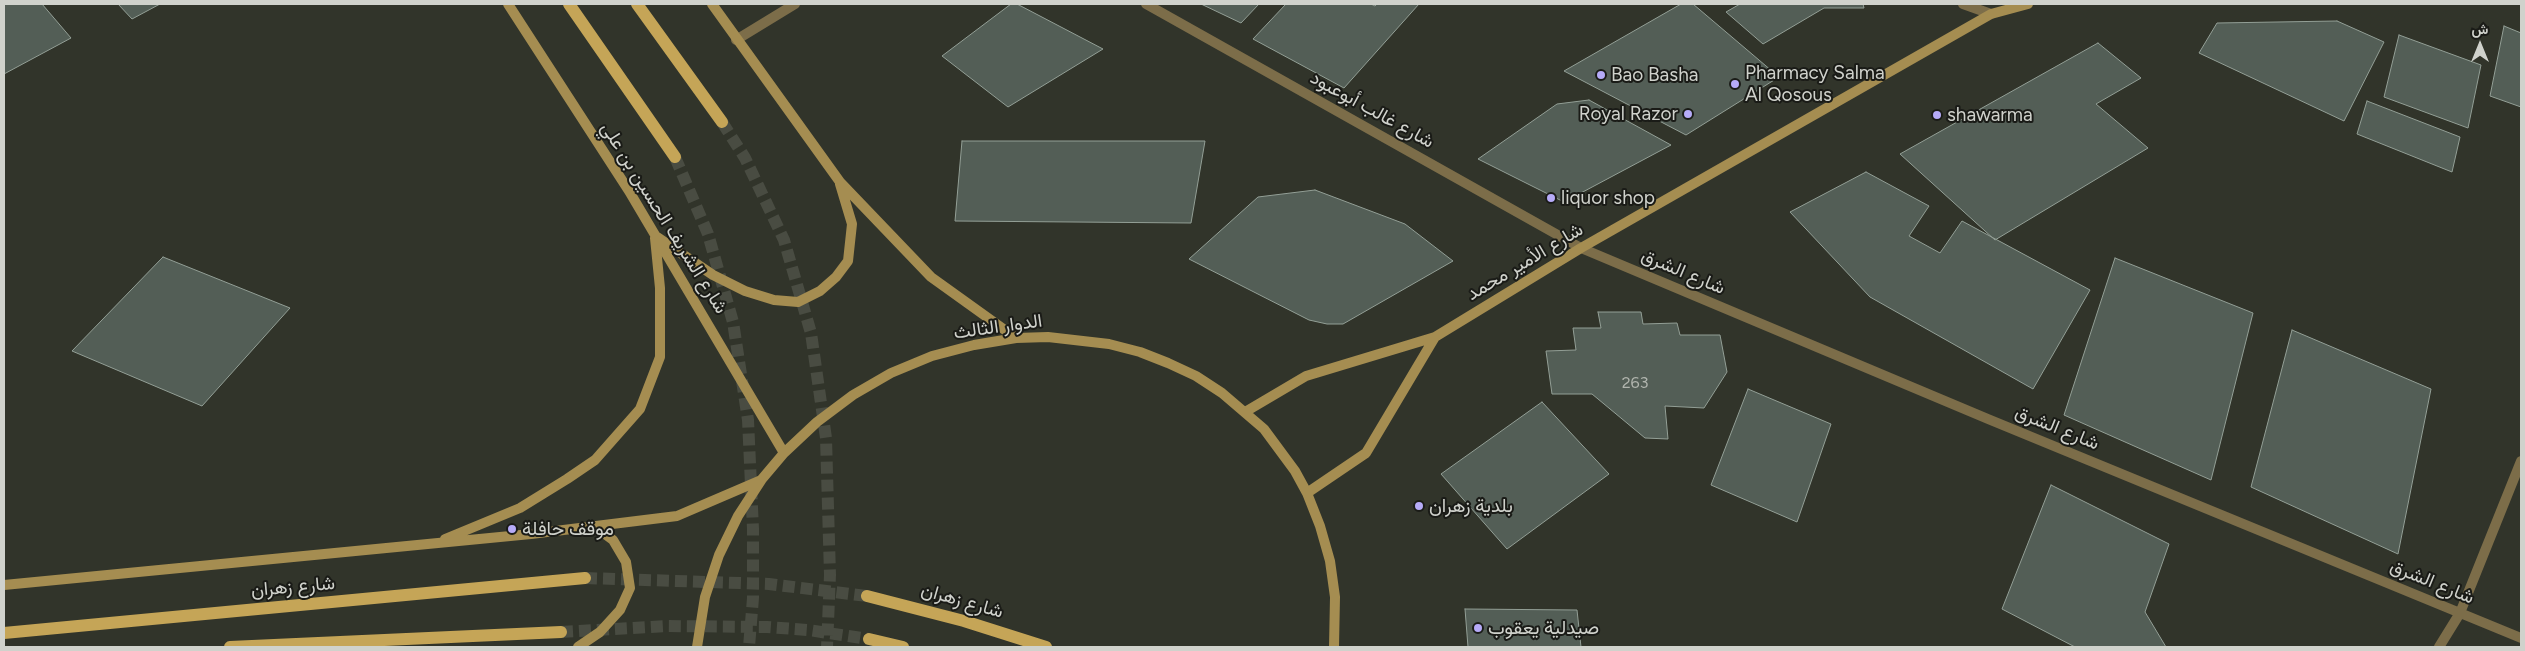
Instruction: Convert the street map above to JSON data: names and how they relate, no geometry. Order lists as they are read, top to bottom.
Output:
{
  "streets": {
    "main road": ["شارع الشريف الحسين بن علي", "شارع زهران"],
    "street": [
      "شارع غالب أبوعبود",
      "شارع الأمير محمد",
      "شارع الشرق",
      "الدوار الثالث"
    ]
  },
  "crossings": [
    ["شارع غالب أبوعبود", "شارع الأمير محمد"],
    ["شارع غالب أبوعبود", "شارع الشرق"],
    ["شارع الشريف الحسين بن علي", "الدوار الثالث"],
    ["شارع الأمير محمد", "شارع الشرق"],
    ["شارع الأمير محمد", "الدوار الثالث"]
  ],
  "places": [
    "Bao Basha",
    "Pharmacy Salma Al Qosous",
    "Royal Razor",
    "shawarma",
    "liquor shop",
    "بلدية زهران",
    "موقف حافلة",
    "صيدلية يعقوب"
  ],
  "house_numbers": ["263"],
  "north": "top"
}
